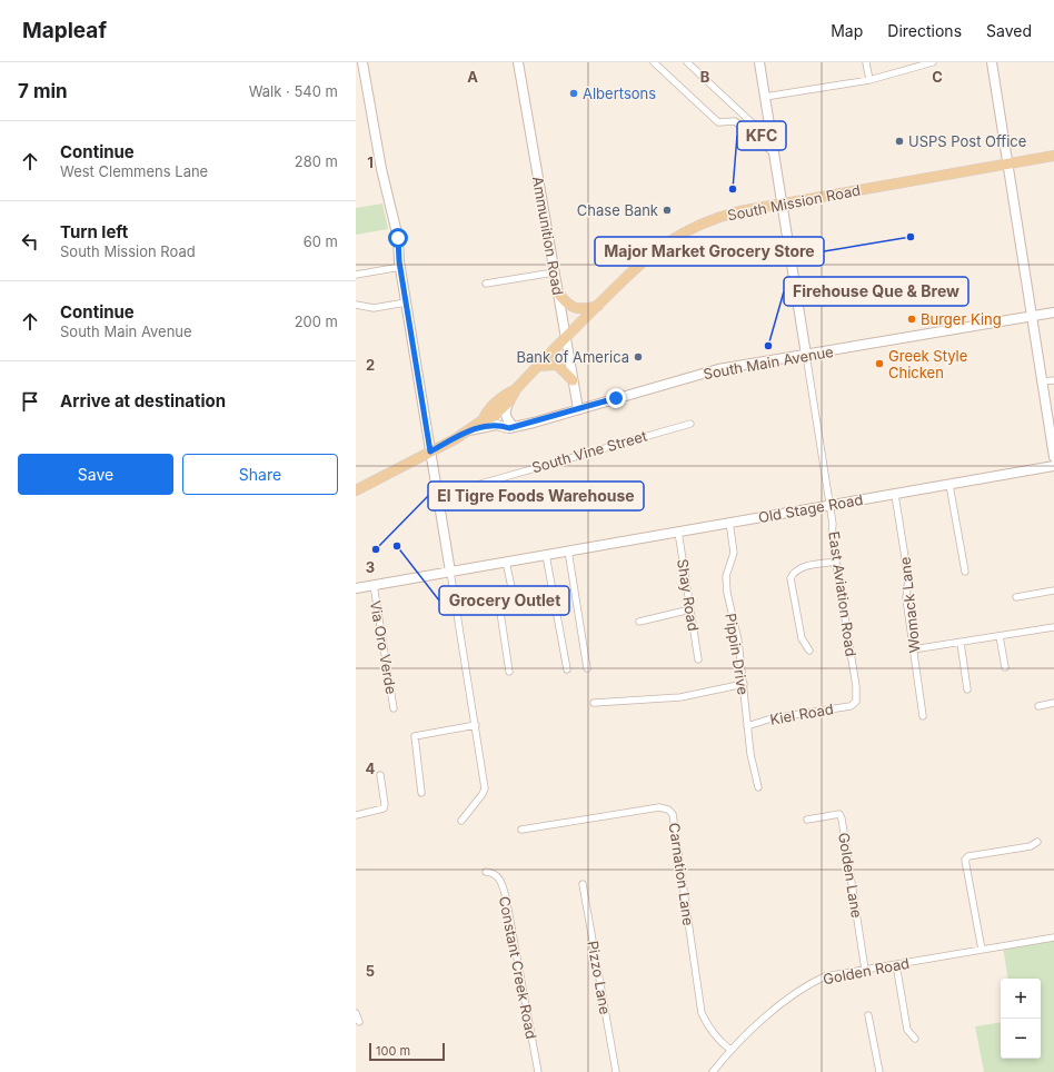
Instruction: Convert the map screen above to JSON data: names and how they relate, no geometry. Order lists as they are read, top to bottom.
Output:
{
  "streets": {
    "main road": ["South Mission Road"],
    "street": [
      "Ammunition Road",
      "South Main Avenue",
      "South Vine Street",
      "Old Stage Road",
      "East Aviation Road",
      "Shay Road",
      "Womack Lane",
      "Via Oro Verde",
      "Pippin Drive",
      "Kiel Road",
      "Carnation Lane",
      "Golden Lane",
      "Constant Creek Road",
      "Golden Road",
      "Pizzo Lane"
    ]
  },
  "crossings": [
    ["South Mission Road", "Ammunition Road"],
    ["South Mission Road", "South Main Avenue"],
    ["Ammunition Road", "South Main Avenue"],
    ["South Main Avenue", "East Aviation Road"],
    ["Old Stage Road", "East Aviation Road"],
    ["Old Stage Road", "Shay Road"],
    ["Old Stage Road", "Womack Lane"],
    ["Old Stage Road", "Via Oro Verde"],
    ["Old Stage Road", "Pippin Drive"],
    ["East Aviation Road", "Kiel Road"],
    ["Pippin Drive", "Kiel Road"],
    ["Carnation Lane", "Golden Road"],
    ["Golden Lane", "Golden Road"]
  ],
  "places": [
    "Albertsons",
    "USPS Post Office",
    "KFC",
    "Chase Bank",
    "Major Market Grocery Store",
    "Burger King",
    "Firehouse Que & Brew",
    "Bank of America",
    "Greek Style Chicken",
    "Grocery Outlet",
    "El Tigre Foods Warehouse"
  ],
  "scale_bar": "100 m",
  "page": {
    "header": "Mapleaf",
    "nav": ["Map", "Directions", "Saved"],
    "heading": ["7 min", "Walk · 540 m"],
    "list": [
      ["Continue", "West Clemmens Lane", "280 m"],
      ["Turn left", "South Mission Road", "60 m"],
      ["Continue", "South Main Avenue", "200 m"],
      "Arrive at destination"
    ],
    "buttons": ["Save", "Share"],
    "map_buttons": ["+", "−"],
    "scale": "100 m"
  },
  "grid": {
    "columns": ["A", "B", "C"],
    "rows": [
      "1",
      "2",
      "3",
      "4",
      "5"
    ]
  }
}
